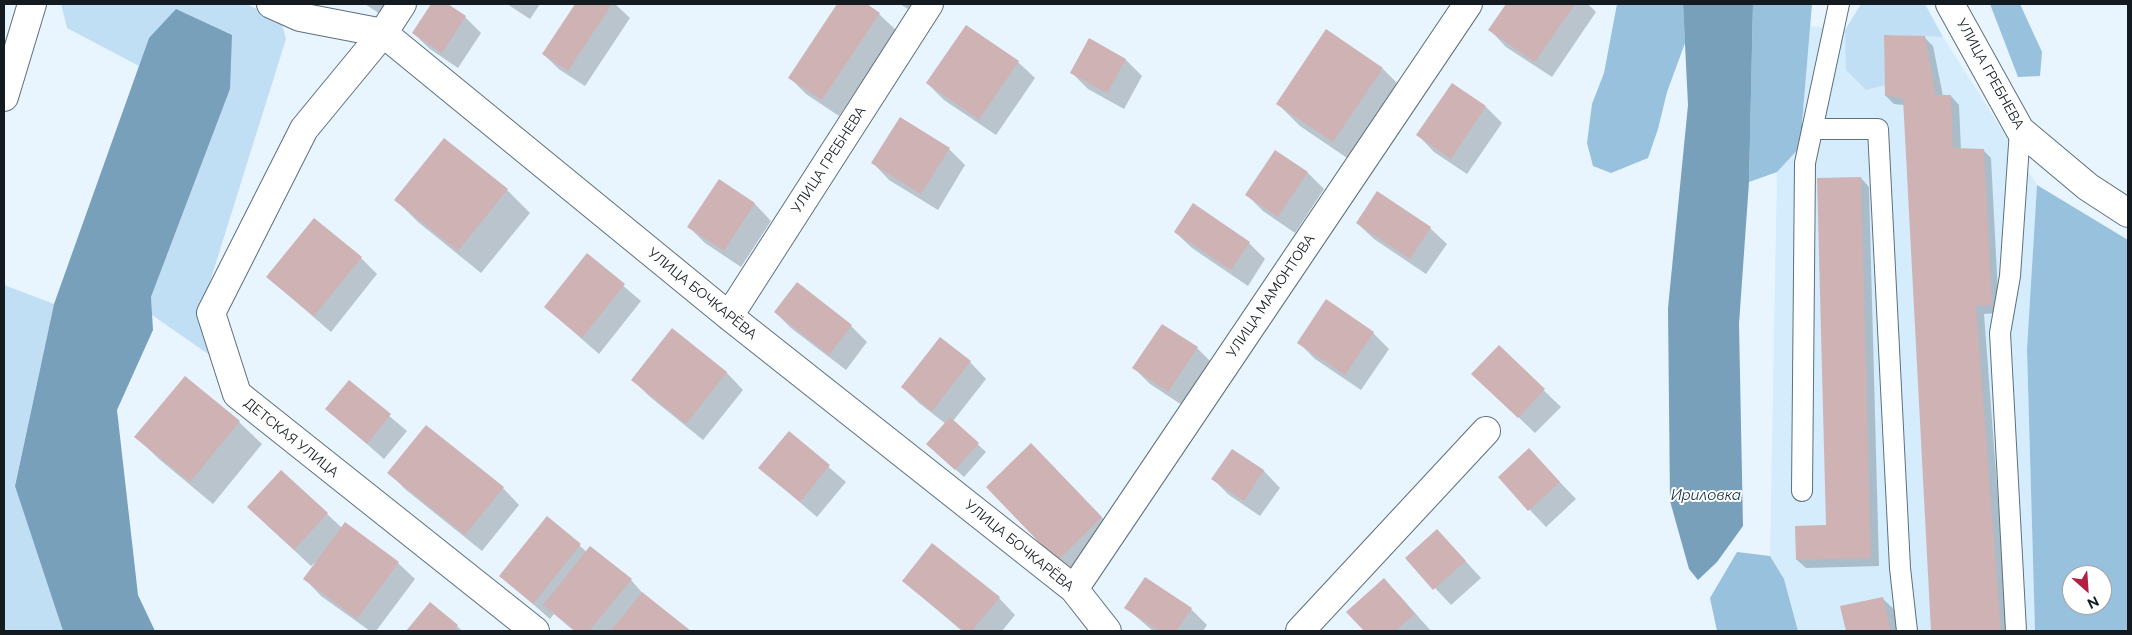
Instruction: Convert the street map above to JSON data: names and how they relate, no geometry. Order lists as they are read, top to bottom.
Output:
{
  "streets": {
    "street": [
      "УЛИЦА ГРЕБНЕВА",
      "УЛИЦА БОЧКАРЁВА",
      "УЛИЦА МАМОНТОВА",
      "ДЕТСКАЯ УЛИЦА"
    ]
  },
  "crossings": [
    ["УЛИЦА ГРЕБНЕВА", "УЛИЦА БОЧКАРЁВА"],
    ["УЛИЦА БОЧКАРЁВА", "УЛИЦА МАМОНТОВА"],
    ["УЛИЦА БОЧКАРЁВА", "ДЕТСКАЯ УЛИЦА"]
  ],
  "water": ["Ириловка"],
  "north": "bottom right"
}
